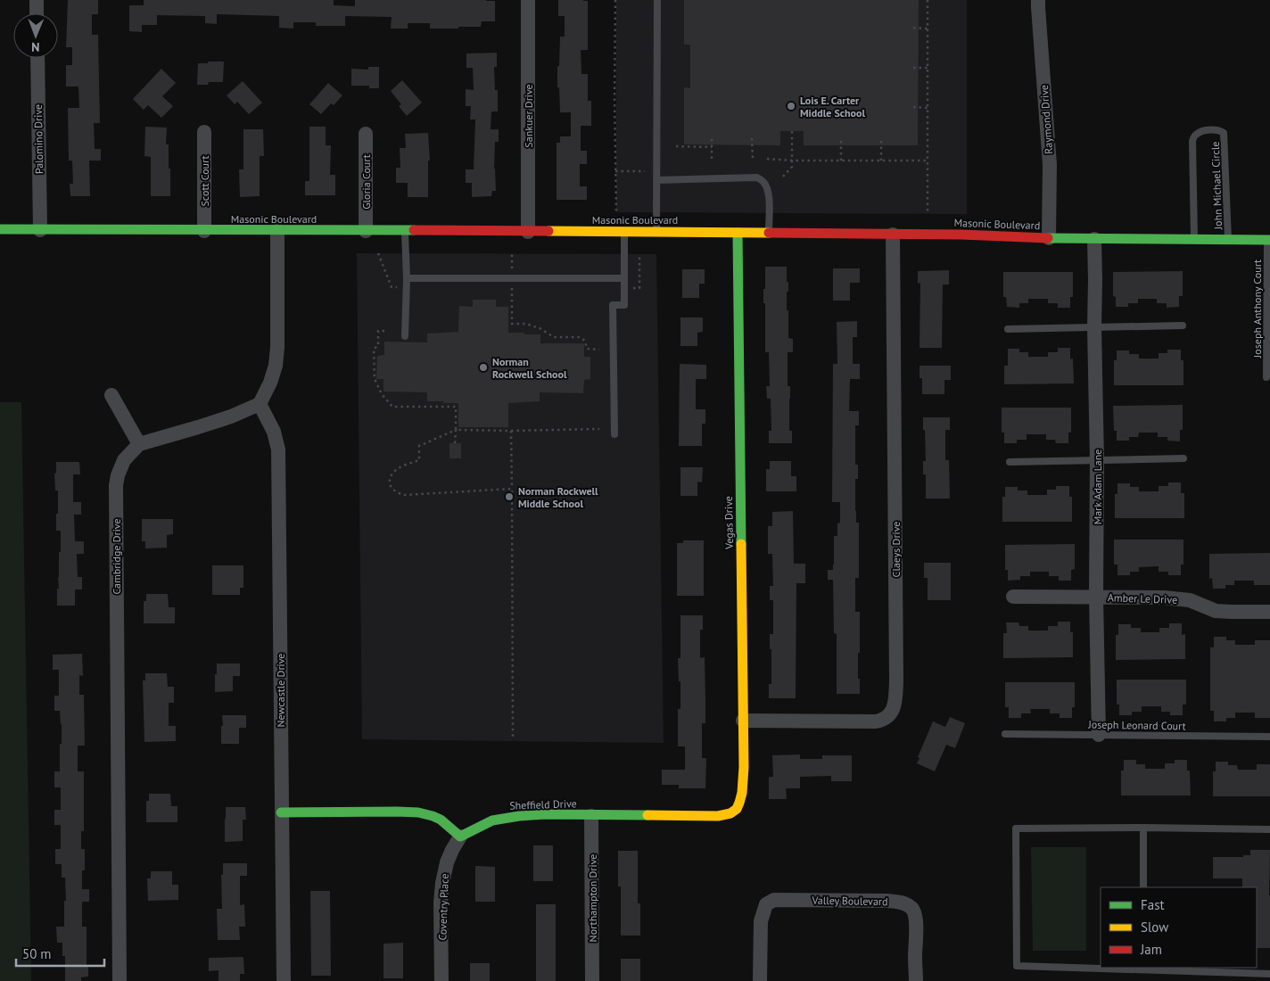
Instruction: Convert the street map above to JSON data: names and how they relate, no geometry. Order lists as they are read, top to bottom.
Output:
{
  "streets": {
    "street": [
      "Sankuer Drive",
      "Raymond Drive",
      "Palomino Drive",
      "Scott Court",
      "Gloria Court",
      "Masonic Boulevard",
      "Mark Adam Lane",
      "Vegas Drive",
      "Claeys Drive",
      "Cambridge Drive",
      "Amber Le Drive",
      "Newcastle Drive",
      "Sheffield Drive",
      "Northampton Drive",
      "Valley Boulevard",
      "Coventry Place"
    ],
    "lane": ["John Michael Circle", "Joseph Anthony Court", "Joseph Leonard Court"]
  },
  "crossings": [
    ["Sankuer Drive", "Masonic Boulevard"],
    ["Raymond Drive", "Masonic Boulevard"],
    ["Palomino Drive", "Masonic Boulevard"],
    ["Scott Court", "Masonic Boulevard"],
    ["Gloria Court", "Masonic Boulevard"],
    ["John Michael Circle", "Masonic Boulevard"],
    ["Masonic Boulevard", "Joseph Anthony Court"],
    ["Masonic Boulevard", "Mark Adam Lane"],
    ["Masonic Boulevard", "Vegas Drive"],
    ["Masonic Boulevard", "Claeys Drive"],
    ["Mark Adam Lane", "Amber Le Drive"],
    ["Mark Adam Lane", "Joseph Leonard Court"],
    ["Vegas Drive", "Claeys Drive"],
    ["Vegas Drive", "Sheffield Drive"],
    ["Sheffield Drive", "Northampton Drive"],
    ["Sheffield Drive", "Coventry Place"]
  ],
  "places": ["Lois E. Carter Middle School", "Norman Rockwell School", "Norman Rockwell Middle School"],
  "legend": ["Fast", "Slow", "Jam"],
  "scale_bar": "50 m",
  "north": "bottom"
}
